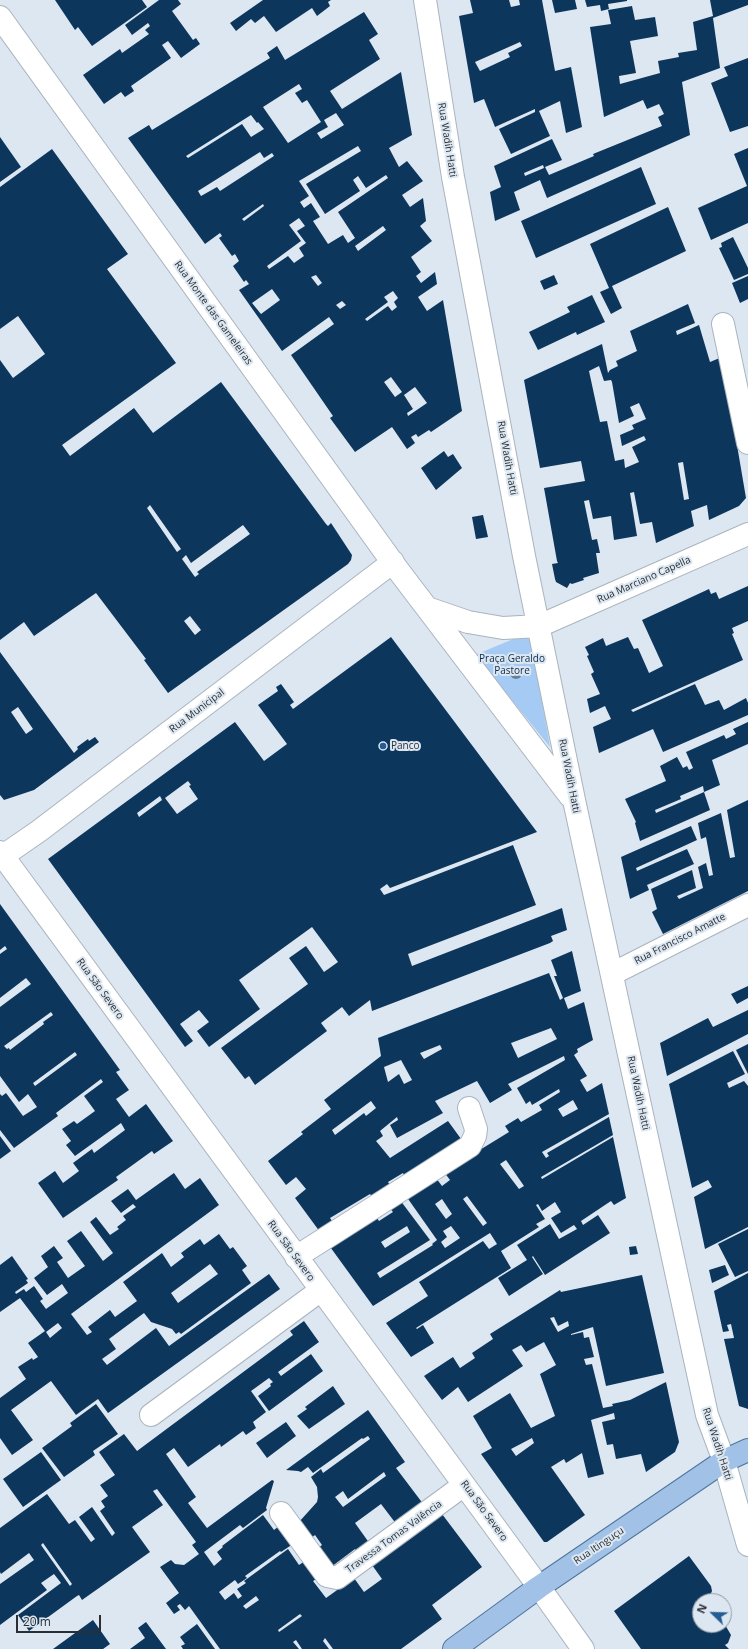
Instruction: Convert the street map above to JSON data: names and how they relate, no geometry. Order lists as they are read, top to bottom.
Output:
{
  "streets": {
    "main road": ["Rua Itinguçu"],
    "street": [
      "Rua Wadih Hatti",
      "Rua Monte das Gameleiras",
      "Rua Marciano Capella",
      "Rua Municipal",
      "Rua Francisco Amatte",
      "Rua São Severo",
      "Travessa Tomas Valência"
    ]
  },
  "crossings": [
    ["Rua Wadih Hatti", "Rua Monte das Gameleiras"],
    ["Rua Wadih Hatti", "Rua Marciano Capella"],
    ["Rua Wadih Hatti", "Rua Francisco Amatte"],
    ["Rua Wadih Hatti", "Rua Itinguçu"],
    ["Rua Monte das Gameleiras", "Rua Municipal"],
    ["Rua Municipal", "Rua São Severo"],
    ["Rua São Severo", "Travessa Tomas Valência"],
    ["Rua São Severo", "Rua Itinguçu"]
  ],
  "parks": ["Praça Geraldo Pastore"],
  "places": ["Panco"],
  "scale_bar": "20 m",
  "north": "top left"
}
